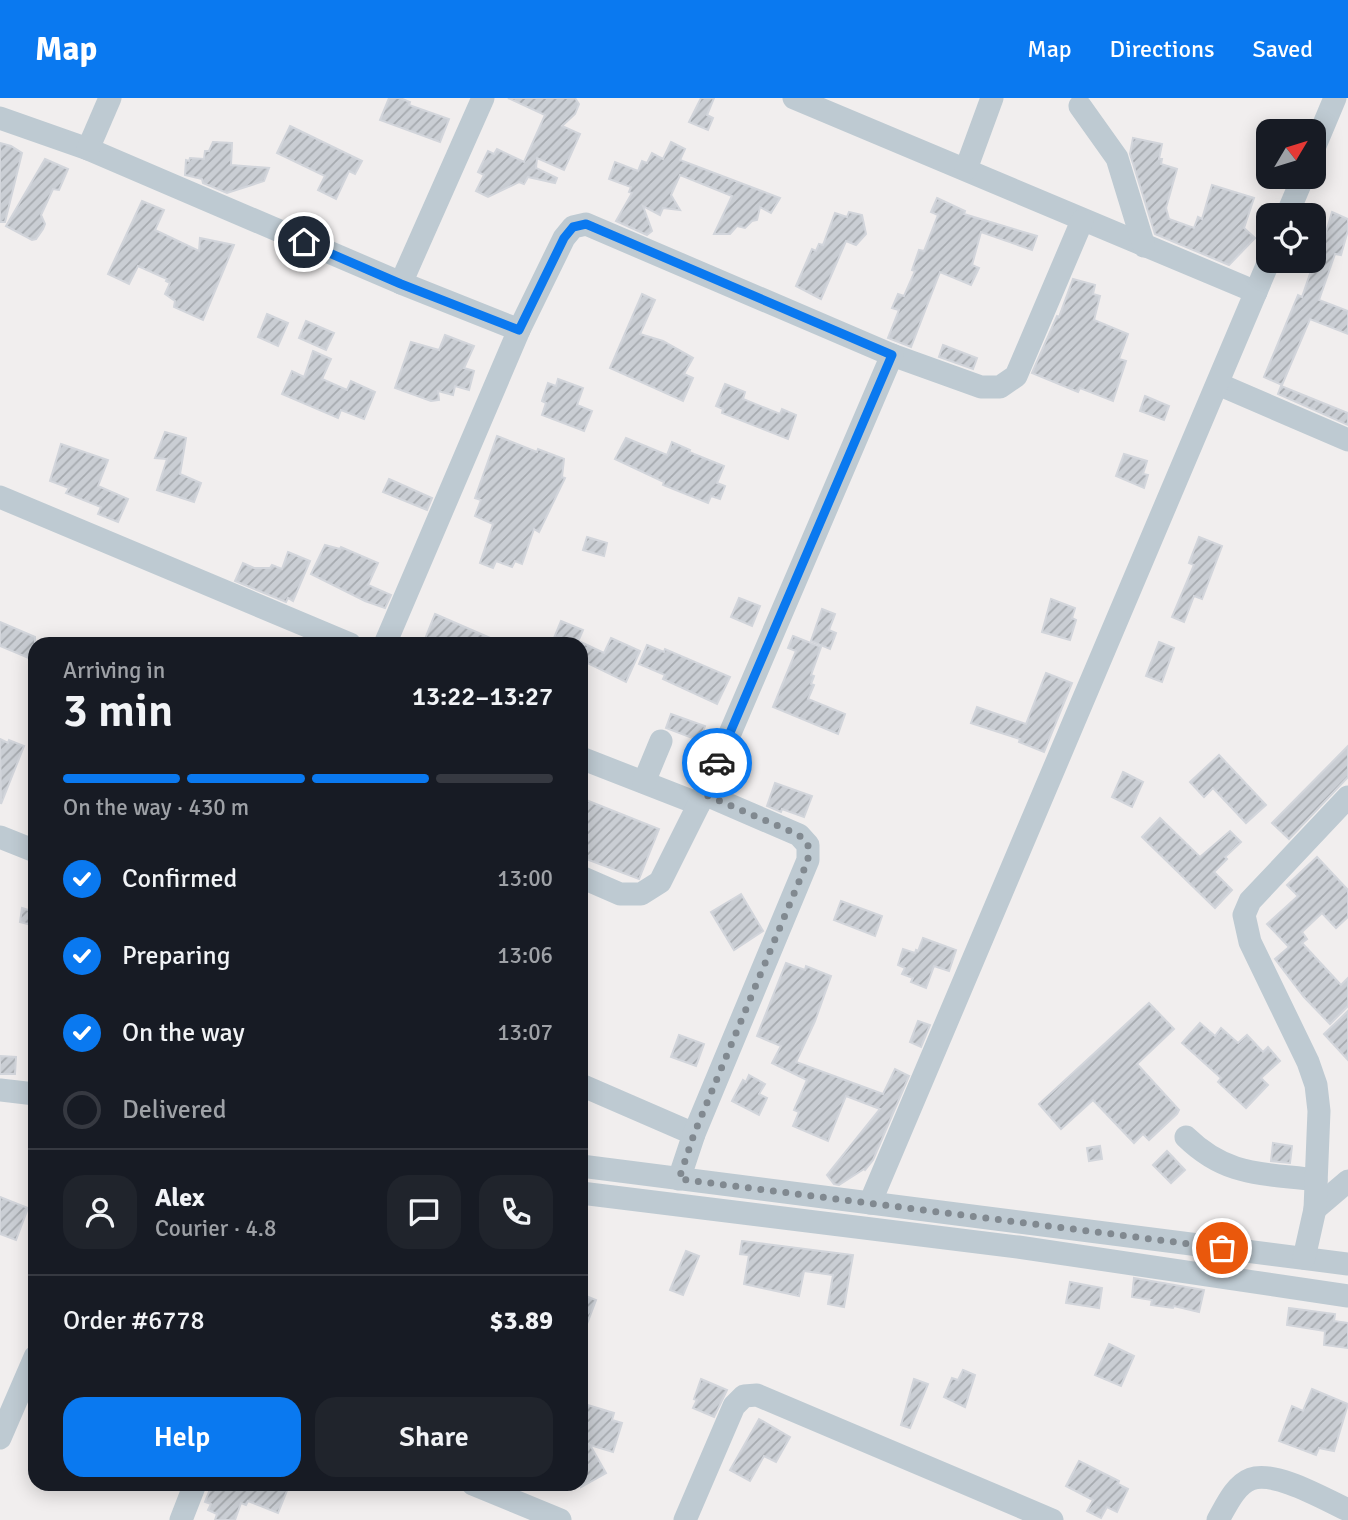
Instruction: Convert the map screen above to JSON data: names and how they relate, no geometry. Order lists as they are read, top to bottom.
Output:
{
  "north": "top right",
  "page": {
    "header": "Map",
    "nav": ["Map", "Directions", "Saved"],
    "heading": ["3 min", "Arriving in", "13:22–13:27"],
    "panel": [
      "Alex",
      "Courier · 4.8",
      "Order #6778",
      "$3.89"
    ],
    "bar": "On the way · 430 m",
    "list": [
      ["Confirmed", "13:00"],
      ["Preparing", "13:06"],
      ["On the way", "13:07"],
      "Delivered"
    ],
    "buttons": ["Help", "Share"]
  }
}
